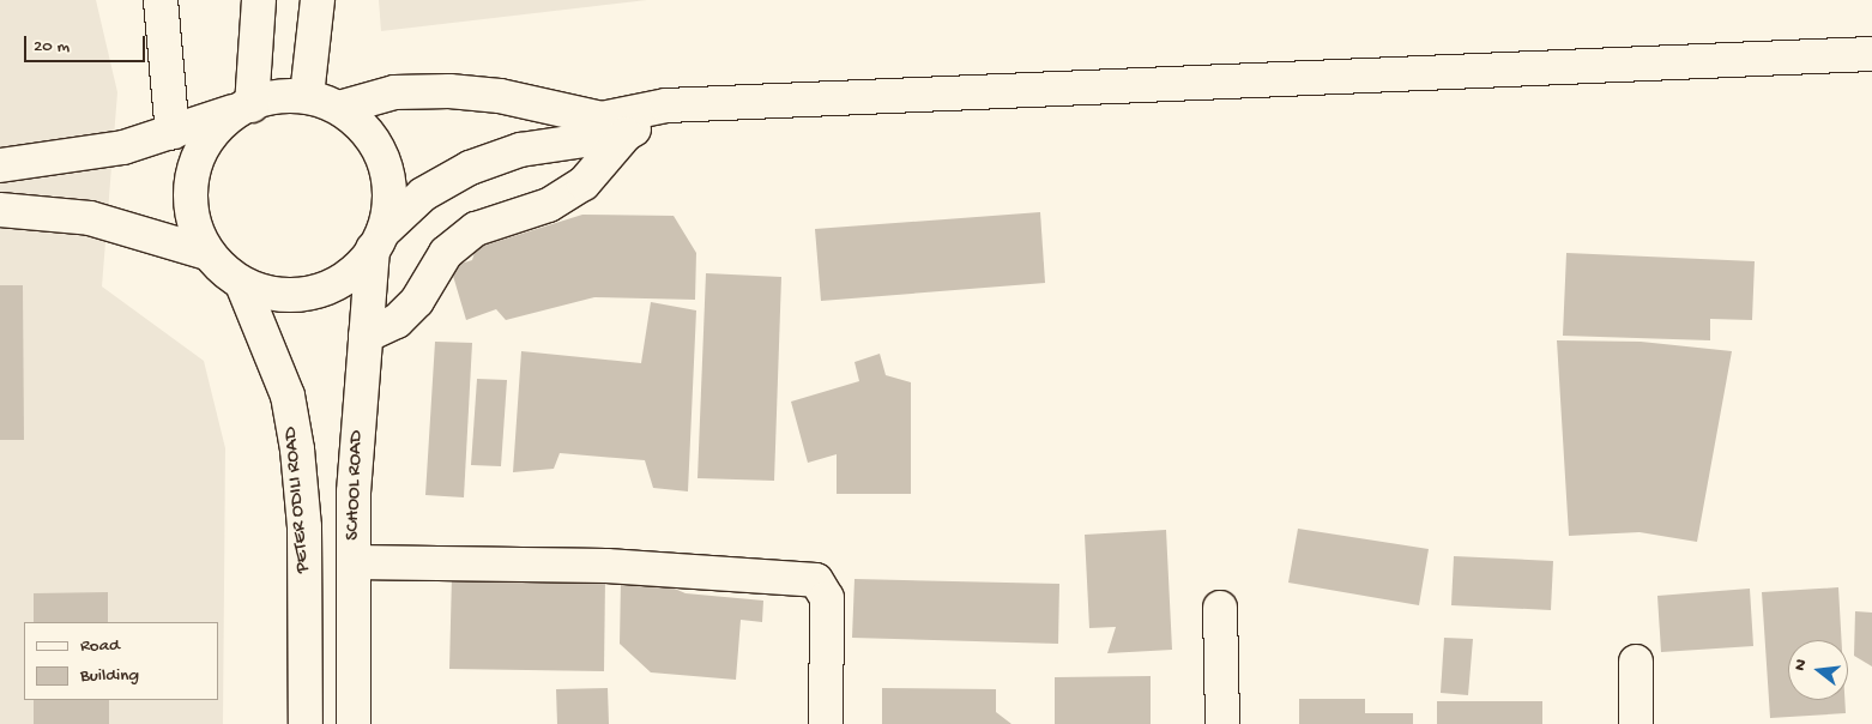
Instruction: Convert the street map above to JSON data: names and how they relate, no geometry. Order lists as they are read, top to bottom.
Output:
{
  "streets": {
    "street": ["SCHOOL ROAD", "PETER ODILI ROAD"]
  },
  "crossings": [
    ["SCHOOL ROAD", "PETER ODILI ROAD"]
  ],
  "legend": ["Road", "Building"],
  "scale_bar": "20 m",
  "north": "left"
}
